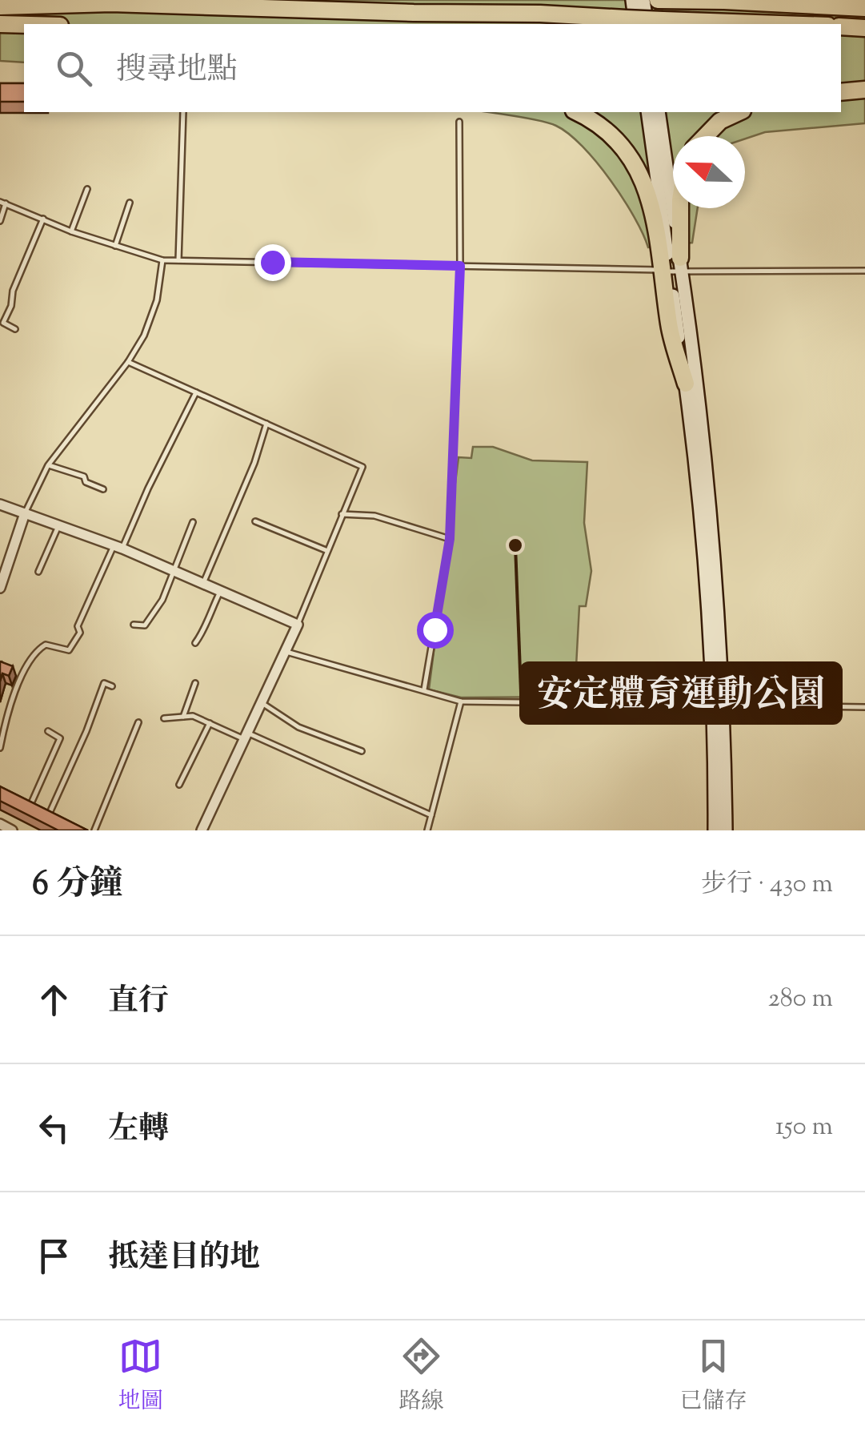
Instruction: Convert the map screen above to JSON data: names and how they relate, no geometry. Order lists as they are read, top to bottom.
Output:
{
  "places": ["安定體育運動公園"],
  "north": "left",
  "page": {
    "search": "搜尋地點",
    "heading": ["6 分鐘", "步行 · 430 m"],
    "list": [
      ["直行", "280 m"],
      ["左轉", "150 m"],
      "抵達目的地"
    ],
    "nav": ["地圖", "路線", "已儲存"]
  }
}
